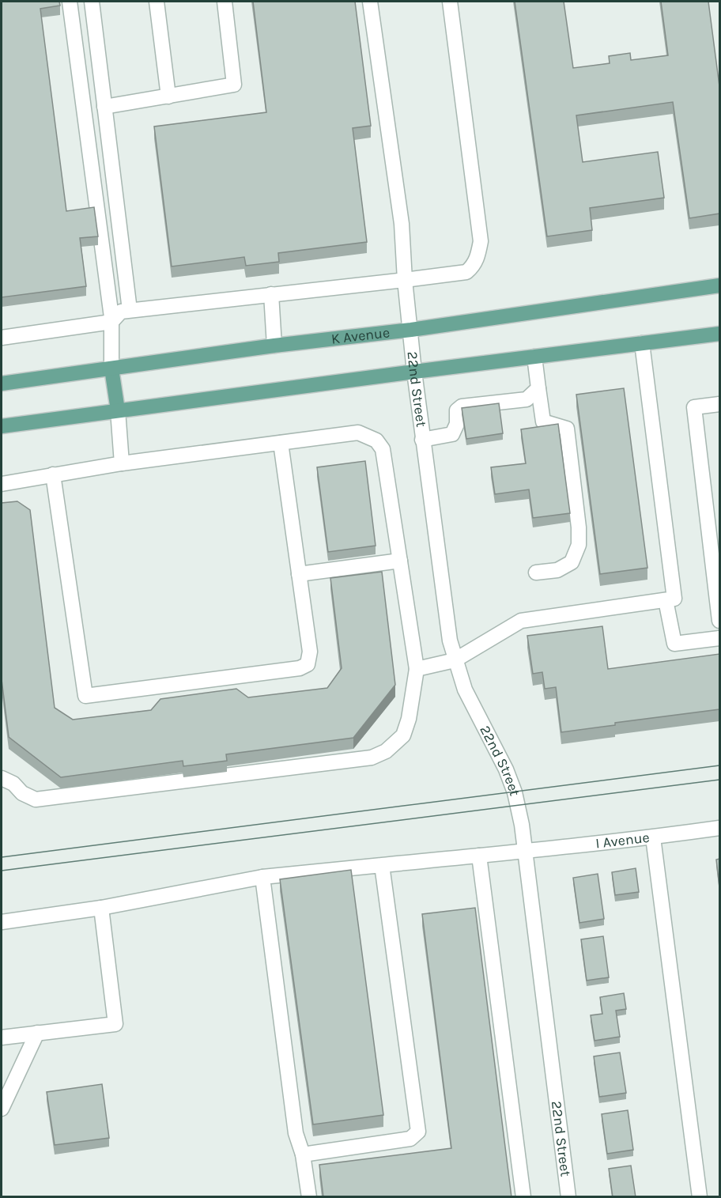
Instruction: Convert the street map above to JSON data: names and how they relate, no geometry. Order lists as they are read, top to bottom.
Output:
{
  "streets": {
    "main road": ["K Avenue"],
    "street": ["22nd Street", "I Avenue"]
  },
  "crossings": [
    ["K Avenue", "22nd Street"],
    ["22nd Street", "I Avenue"]
  ]
}
